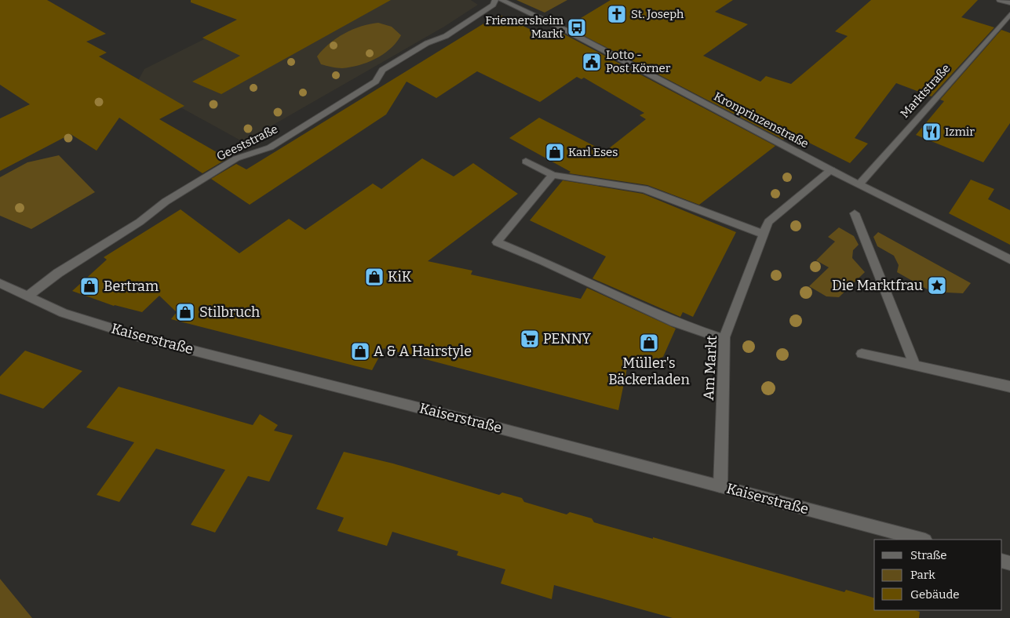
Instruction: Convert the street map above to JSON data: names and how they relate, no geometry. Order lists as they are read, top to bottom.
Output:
{
  "streets": {
    "street": [
      "Marktstraße",
      "Kronprinzenstraße",
      "Geeststraße",
      "Kaiserstraße",
      "Am Markt"
    ]
  },
  "crossings": [
    ["Marktstraße", "Kronprinzenstraße"],
    ["Kronprinzenstraße", "Am Markt"],
    ["Geeststraße", "Kaiserstraße"],
    ["Kaiserstraße", "Am Markt"]
  ],
  "places": {
    "church": ["St. Joseph"],
    "bus stop": ["Friemersheim Markt"],
    "public building": ["Lotto - Post Körner"],
    "restaurant": ["Izmir"],
    "shop": [
      "Karl Eses",
      "KiK",
      "Bertram",
      "Stilbruch",
      "Müller's Bäckerladen",
      "A & A Hairstyle"
    ],
    "place": ["Die Marktfrau"],
    "supermarket": ["PENNY"]
  },
  "legend": ["Straße", "Park", "Gebäude"]
}
